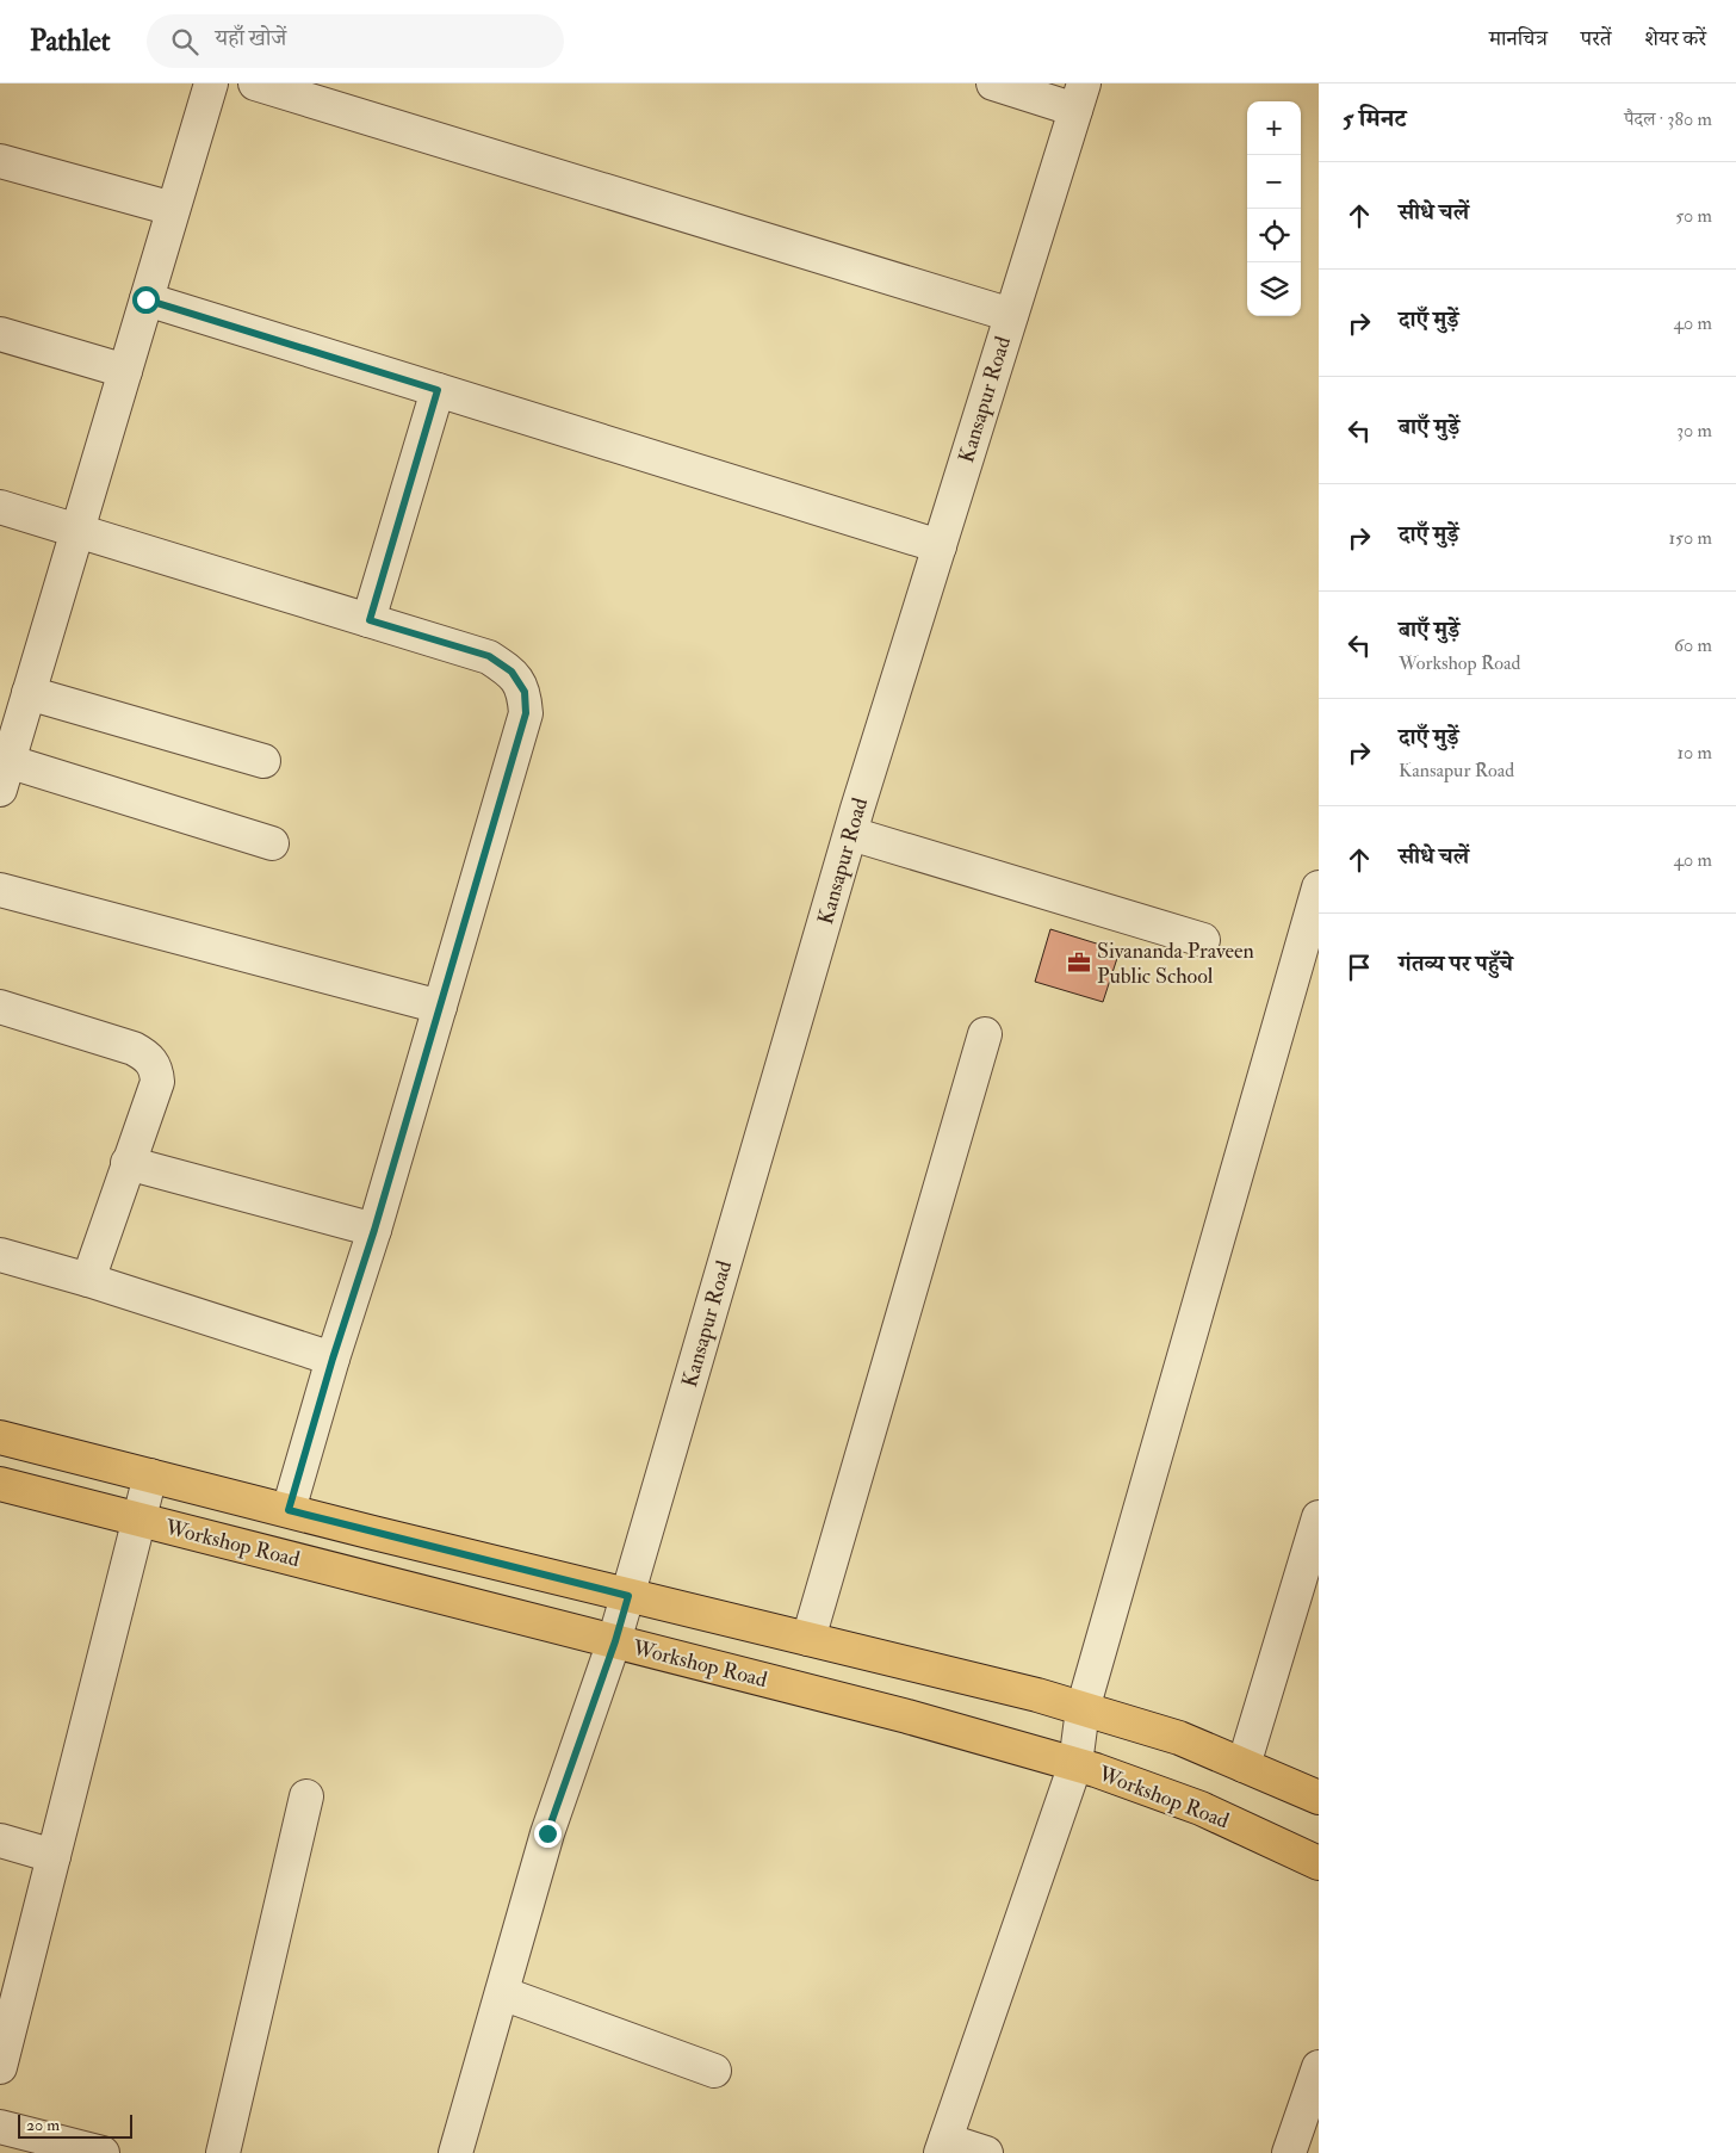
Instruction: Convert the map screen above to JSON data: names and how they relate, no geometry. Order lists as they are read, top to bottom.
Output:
{
  "streets": {
    "main road": ["Workshop Road"],
    "street": ["Kansapur Road"]
  },
  "crossings": [
    ["Kansapur Road", "Workshop Road"]
  ],
  "places": {
    "office": ["Sivananda Praveen Public School"]
  },
  "scale_bar": "20 m",
  "page": {
    "header": "Pathlet",
    "search": "यहाँ खोजें",
    "nav": ["मानचित्र", "परतें", "शेयर करें"],
    "heading": ["5 मिनट", "पैदल · 380 m"],
    "map_buttons": ["+", "−"],
    "list": [
      ["सीधे चलें", "50 m"],
      ["दाएँ मुड़ें", "40 m"],
      ["बाएँ मुड़ें", "30 m"],
      ["दाएँ मुड़ें", "150 m"],
      ["बाएँ मुड़ें", "Workshop Road", "60 m"],
      ["दाएँ मुड़ें", "Kansapur Road", "10 m"],
      ["सीधे चलें", "40 m"],
      "गंतव्य पर पहुँचे"
    ],
    "scale": "20 m"
  }
}
